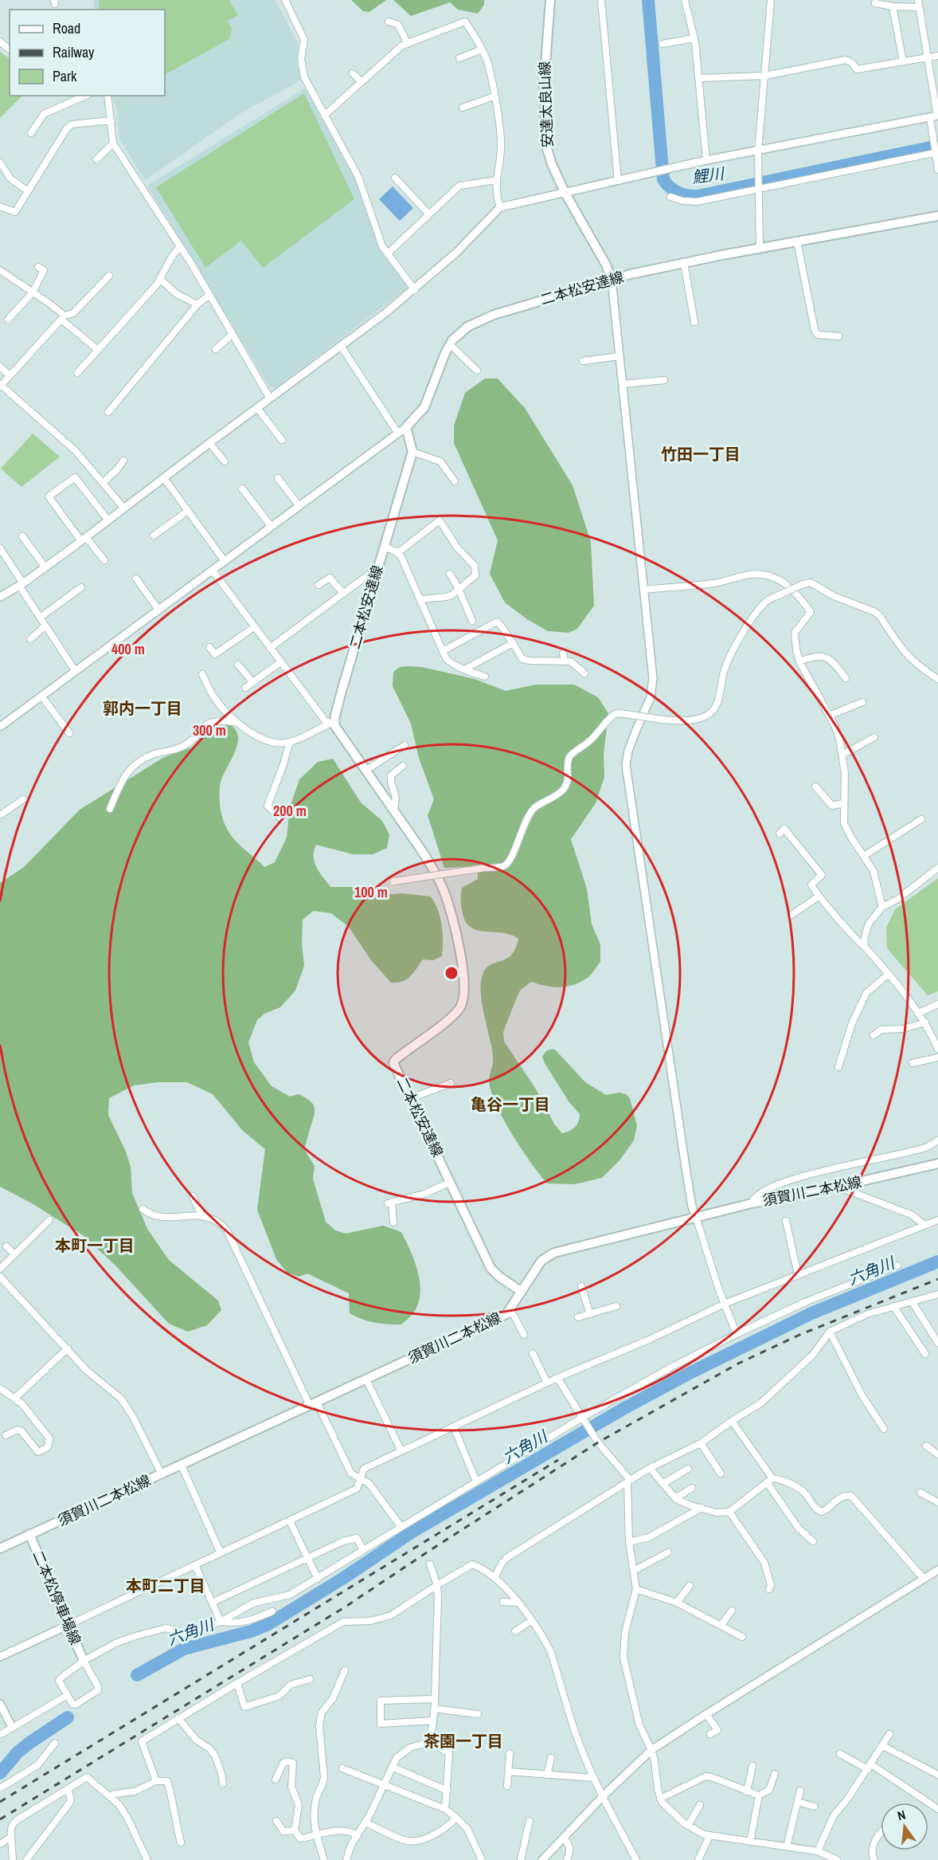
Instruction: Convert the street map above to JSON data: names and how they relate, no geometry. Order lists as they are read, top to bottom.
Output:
{
  "streets": {
    "main road": [
      "安達太良山線",
      "二本松安達線",
      "須賀川二本松線",
      "二本松停車場線"
    ]
  },
  "crossings": [
    ["安達太良山線", "二本松安達線"],
    ["二本松安達線", "須賀川二本松線"],
    ["須賀川二本松線", "二本松停車場線"]
  ],
  "districts": [
    "竹田一丁目",
    "郭内一丁目",
    "亀谷一丁目",
    "本町一丁目",
    "本町二丁目",
    "茶園一丁目"
  ],
  "water": ["鯉川", "六角川"],
  "legend": ["Road", "Railway", "Park"],
  "north": "top",
  "rings": [
    "400 m",
    "300 m",
    "200 m",
    "100 m"
  ]
}
